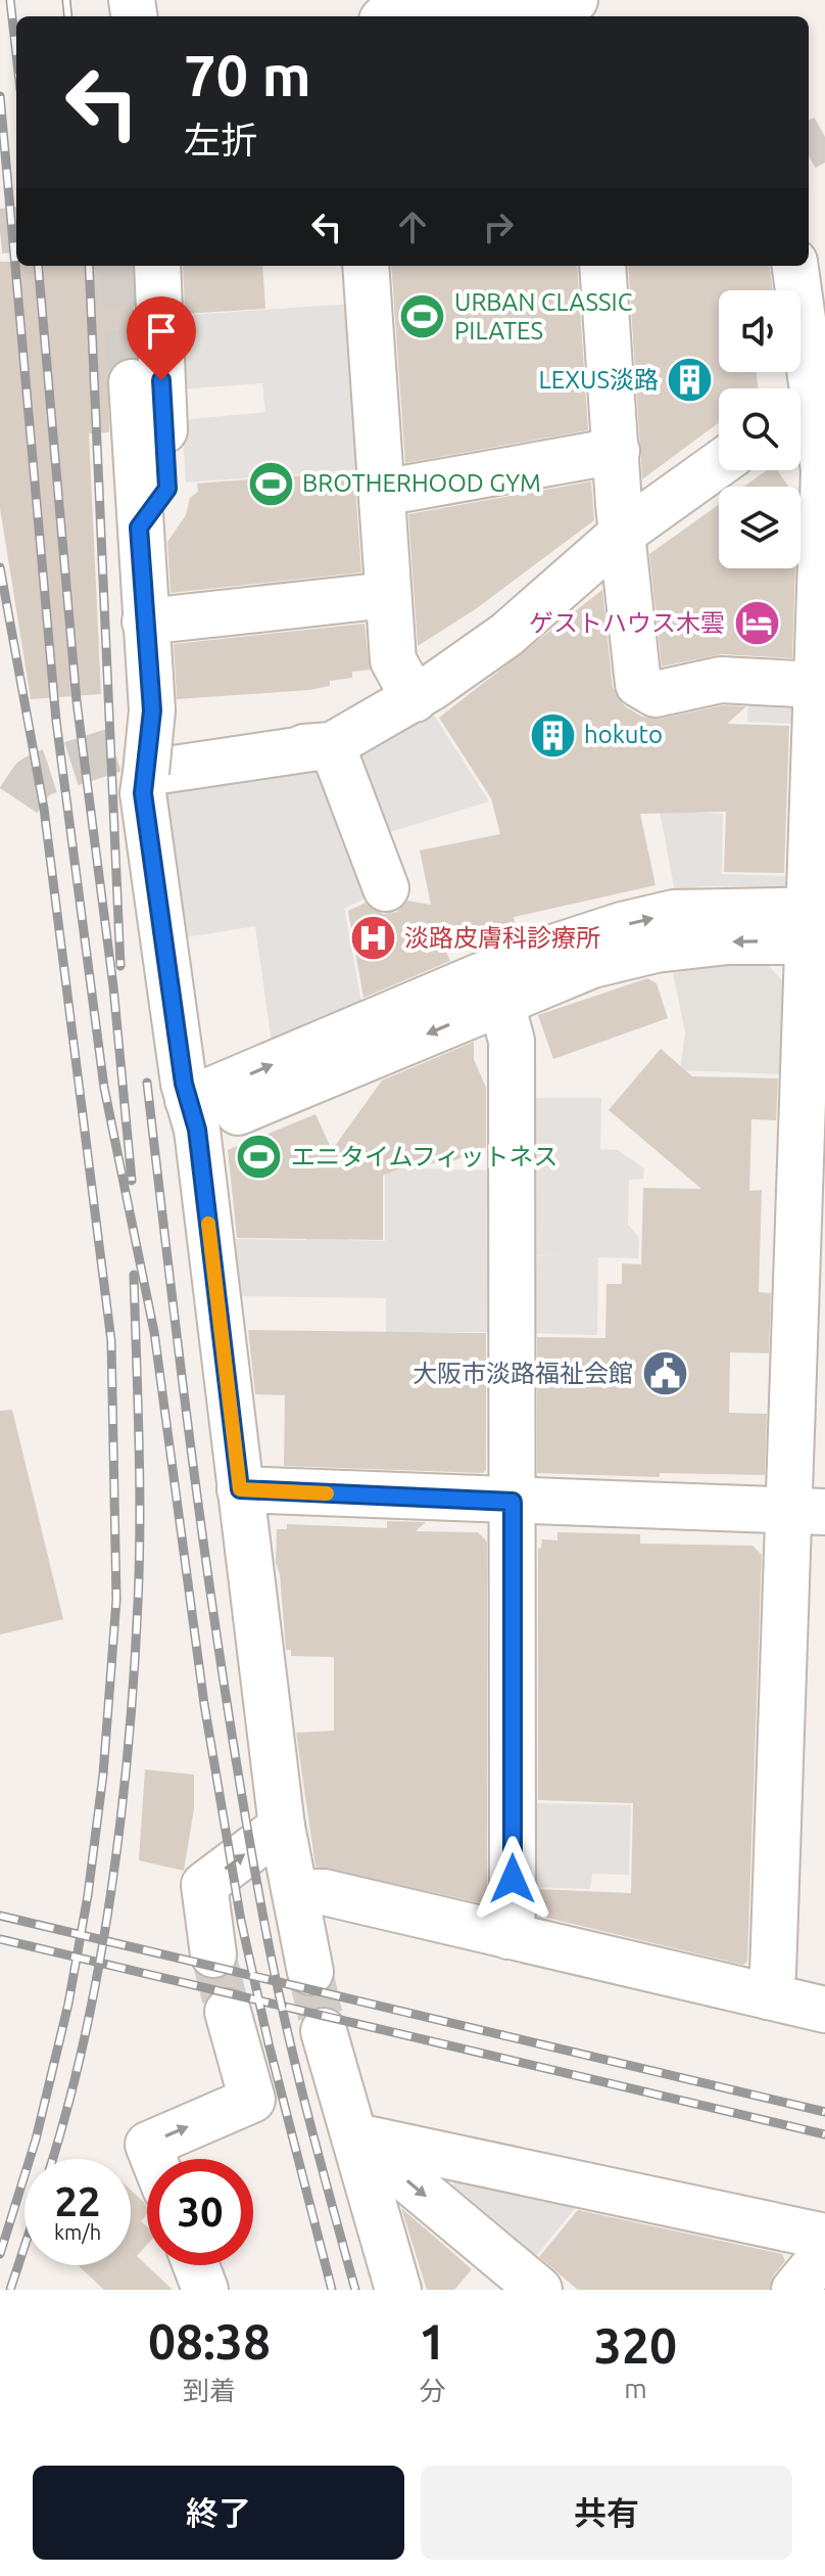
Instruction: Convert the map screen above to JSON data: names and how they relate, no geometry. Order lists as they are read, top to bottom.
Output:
{
  "places": {
    "sports": ["URBAN CLASSIC PILATES", "BROTHERHOOD GYM", "エニタイムフィットネス"],
    "building": ["LEXUS淡路", "hokuto"],
    "hotel": ["ゲストハウス木雲"],
    "hospital": ["淡路皮膚科診療所"],
    "public building": ["大阪市淡路福祉会館"]
  },
  "page": {
    "turn": ["70 m", "左折"],
    "speed": "22 km/h",
    "limit": "30",
    "eta": [
      "08:38",
      "到着",
      "1",
      "分",
      "320",
      "m"
    ],
    "buttons": ["終了", "共有"]
  }
}
